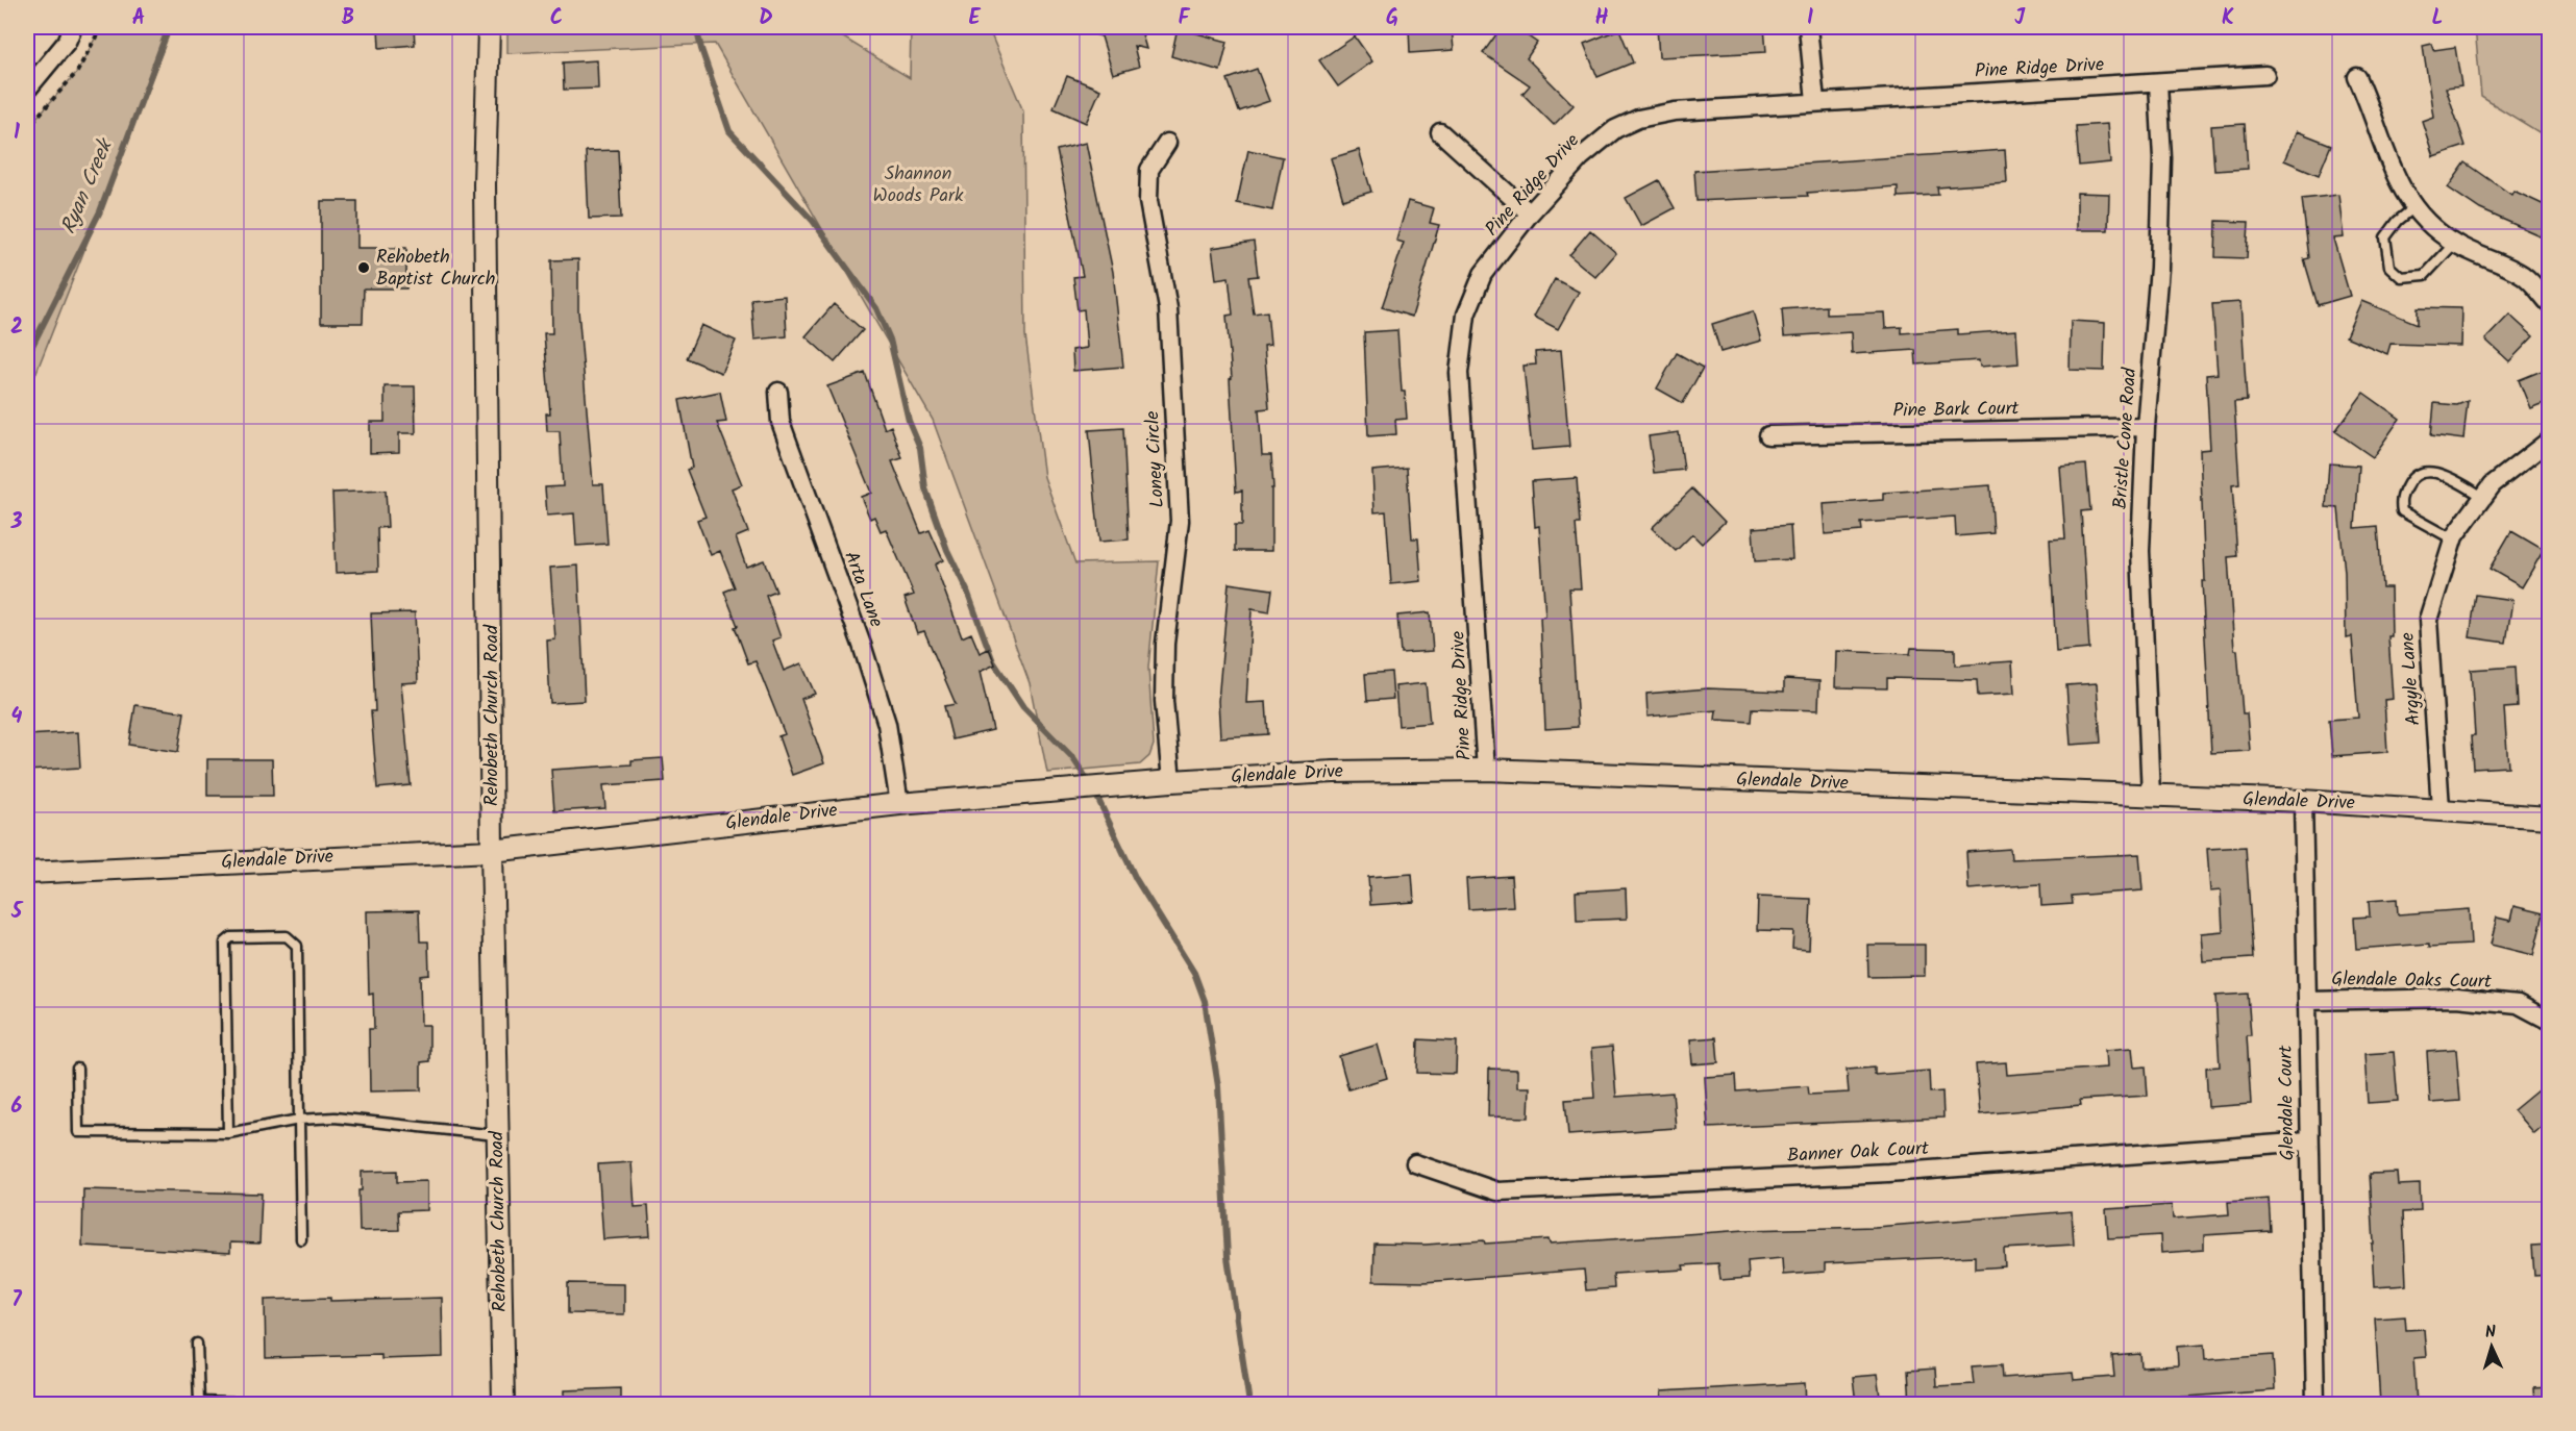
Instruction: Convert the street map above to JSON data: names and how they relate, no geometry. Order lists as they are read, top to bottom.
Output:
{
  "streets": {
    "street": [
      "Pine Ridge Drive",
      "Pine Bark Court",
      "Bristle Cone Road",
      "Loney Circle",
      "Arta Lane",
      "Argyle Lane",
      "Rehobeth Church Road",
      "Glendale Drive",
      "Glendale Oaks Court",
      "Glendale Court",
      "Banner Oak Court"
    ]
  },
  "crossings": [
    ["Pine Ridge Drive", "Bristle Cone Road"],
    ["Pine Ridge Drive", "Glendale Drive"],
    ["Pine Bark Court", "Bristle Cone Road"],
    ["Bristle Cone Road", "Glendale Drive"],
    ["Loney Circle", "Glendale Drive"],
    ["Arta Lane", "Glendale Drive"],
    ["Argyle Lane", "Glendale Drive"],
    ["Rehobeth Church Road", "Glendale Drive"],
    ["Glendale Drive", "Glendale Court"],
    ["Glendale Oaks Court", "Glendale Court"],
    ["Glendale Court", "Banner Oak Court"]
  ],
  "water": ["Ryan Creek"],
  "parks": ["Shannon Woods Park"],
  "places": ["Rehobeth Baptist Church"],
  "north": "top",
  "grid": {
    "columns": [
      "A",
      "B",
      "C",
      "D",
      "E",
      "F",
      "G",
      "H",
      "I",
      "J",
      "K",
      "L"
    ],
    "rows": [
      "1",
      "2",
      "3",
      "4",
      "5",
      "6",
      "7"
    ]
  }
}
